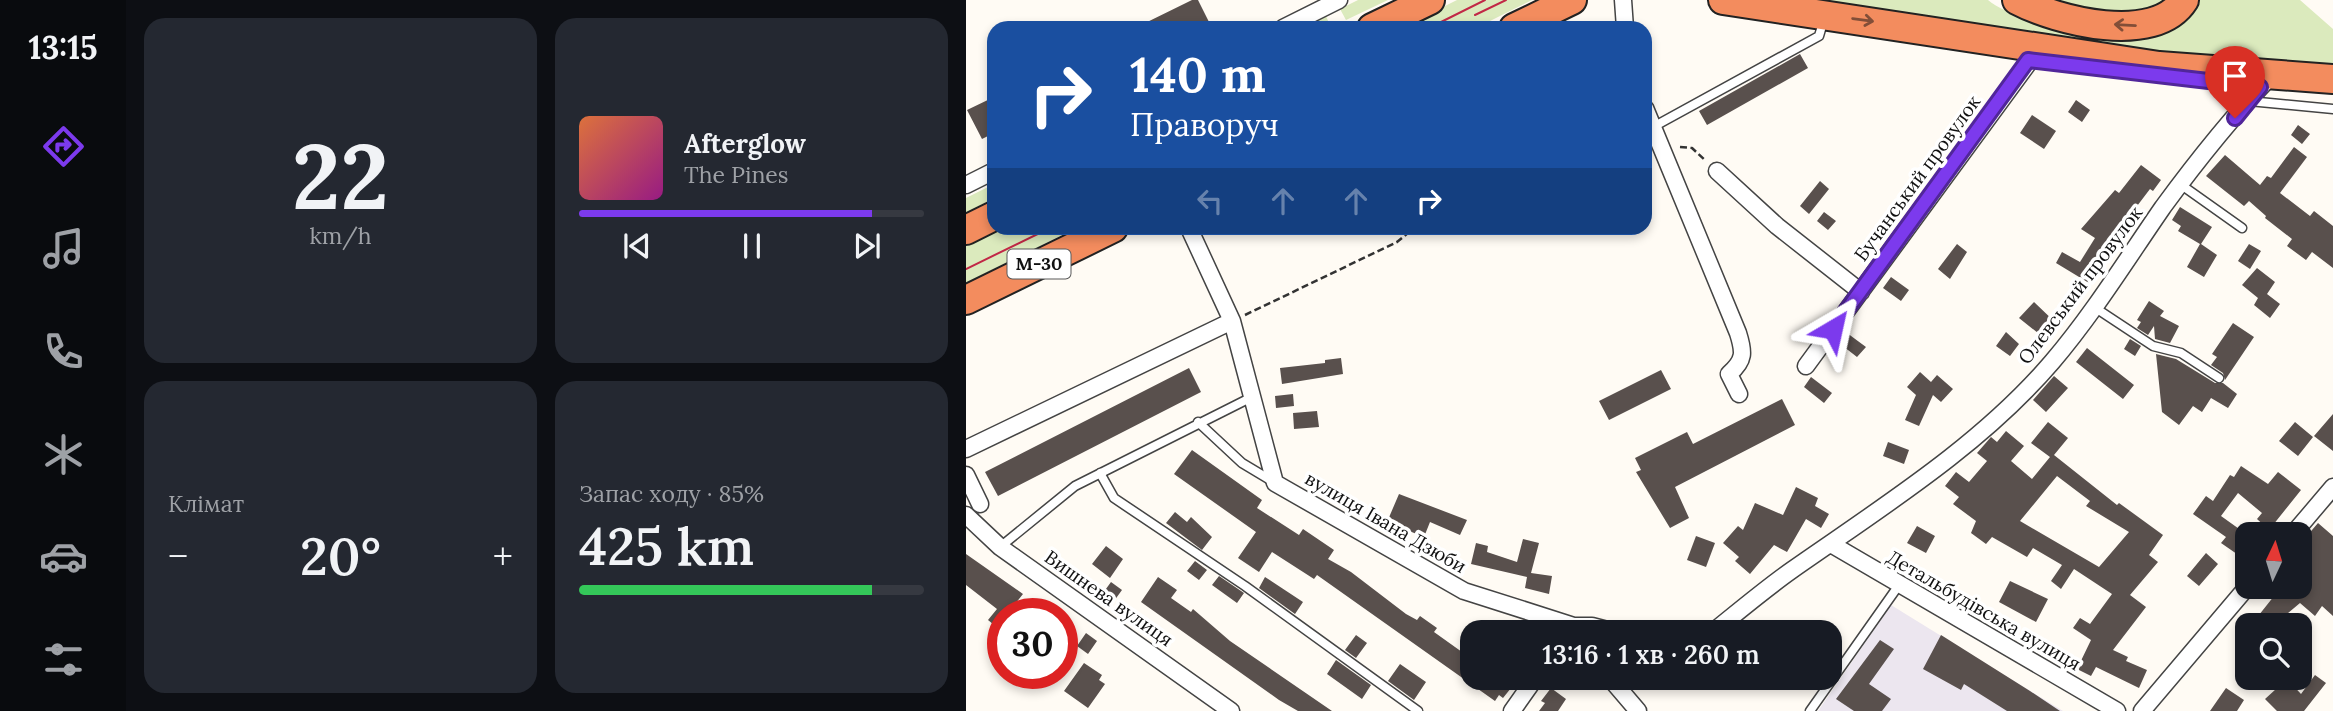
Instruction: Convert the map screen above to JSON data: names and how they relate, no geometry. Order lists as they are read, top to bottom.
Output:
{
  "streets": {
    "highway": ["М-30"],
    "street": [
      "Бучанський провулок",
      "Олевський провулок",
      "вулиця Івана Дзюби",
      "Вишнева вулиця",
      "Детальбудівська вулиця"
    ]
  },
  "crossings": [
    ["Олевський провулок", "Детальбудівська вулиця"]
  ],
  "north": "top",
  "page": {
    "tabs": "13:15",
    "tile": [
      ["22", "km/h"],
      "Клімат",
      ["Запас ходу · 85%", "425 km"]
    ],
    "turn": ["140 m", "Праворуч"],
    "song": ["Afterglow", "The Pines"],
    "heat": ["−", "20°", "+"],
    "limit": "30",
    "trip": "13:16 · 1 хв · 260 m"
  }
}
